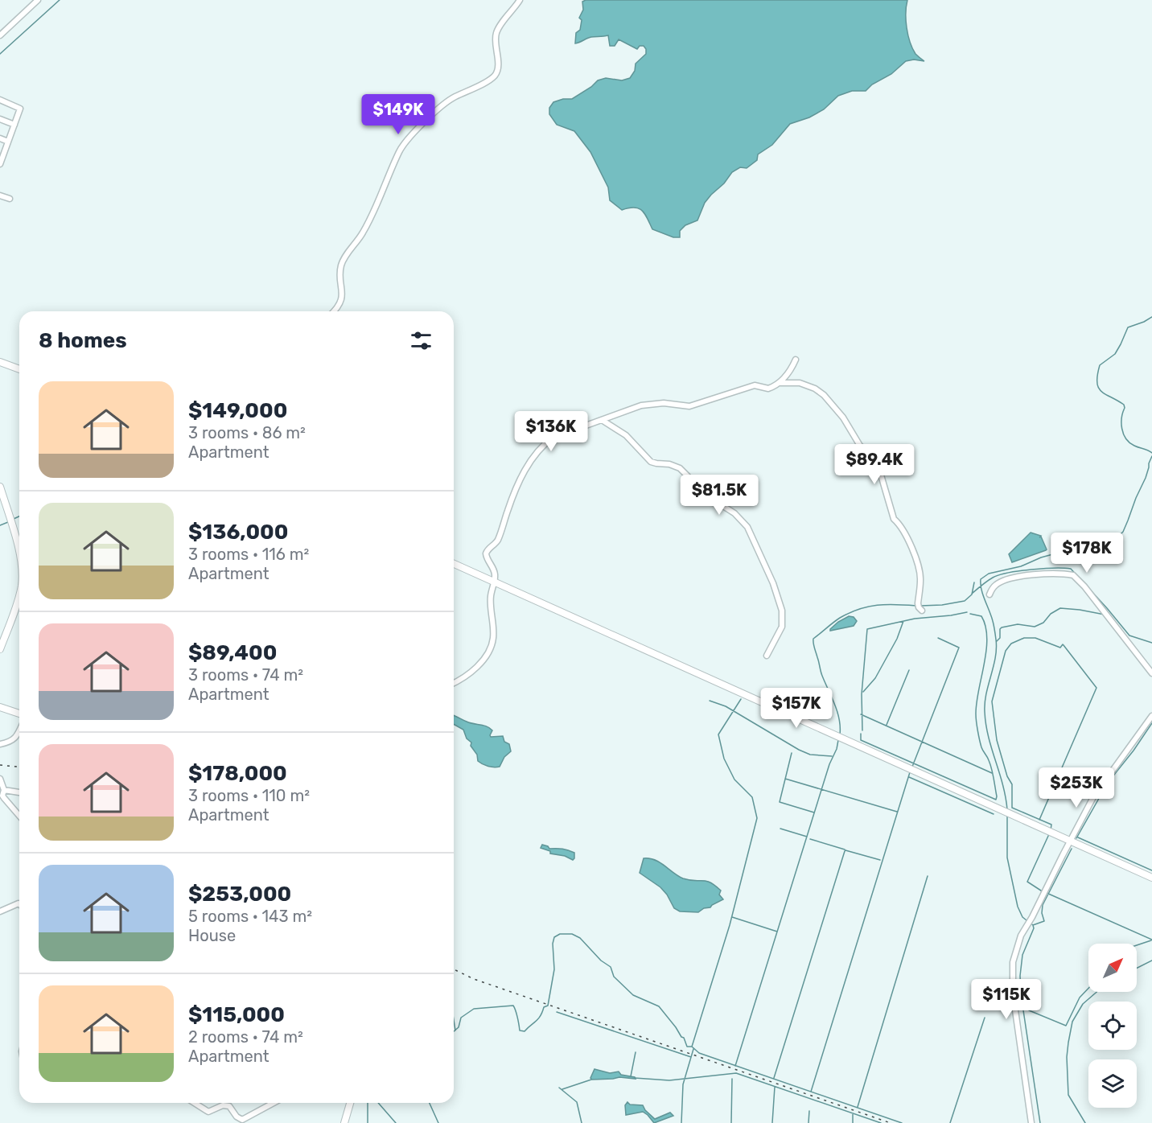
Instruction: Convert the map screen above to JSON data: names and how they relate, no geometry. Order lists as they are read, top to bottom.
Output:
{
  "north": "top right",
  "page": {
    "price": [
      "$149K",
      "$136K",
      "$89.4K",
      "$81.5K",
      "$178K",
      "$157K",
      "$253K",
      "$115K"
    ],
    "heading": "8 homes",
    "list": [
      {
        "name": "$149,000",
        "note": "3 rooms · 86 m² · Apartment"
      },
      {
        "name": "$136,000",
        "note": "3 rooms · 116 m² · Apartment"
      },
      {
        "name": "$89,400",
        "note": "3 rooms · 74 m² · Apartment"
      },
      {
        "name": "$178,000",
        "note": "3 rooms · 110 m² · Apartment"
      },
      {
        "name": "$253,000",
        "note": "5 rooms · 143 m² · House"
      },
      {
        "name": "$115,000",
        "note": "2 rooms · 74 m² · Apartment"
      }
    ]
  }
}
